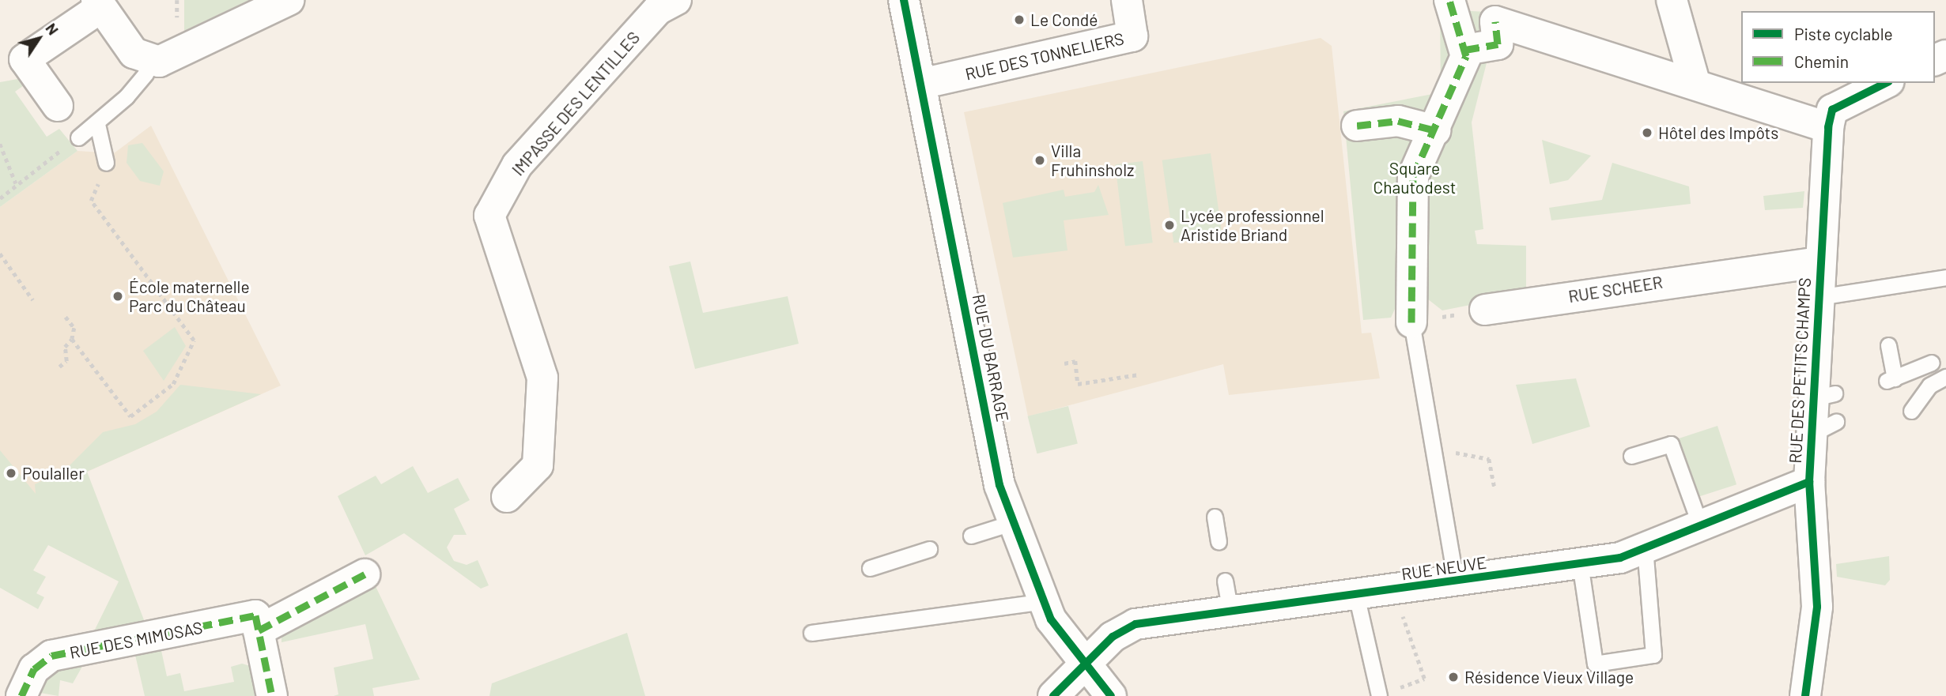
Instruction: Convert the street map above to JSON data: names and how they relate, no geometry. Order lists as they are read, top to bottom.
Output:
{
  "streets": {
    "street": [
      "RUE DES TONNELIERS",
      "IMPASSE DES LENTILLES",
      "RUE SCHEER",
      "RUE DU BARRAGE",
      "RUE DES PETITS CHAMPS",
      "RUE NEUVE",
      "RUE DES MIMOSAS"
    ]
  },
  "crossings": [
    ["RUE DES TONNELIERS", "RUE DU BARRAGE"],
    ["RUE SCHEER", "RUE DES PETITS CHAMPS"],
    ["RUE DU BARRAGE", "RUE NEUVE"],
    ["RUE DES PETITS CHAMPS", "RUE NEUVE"]
  ],
  "parks": ["Square Chautodest"],
  "places": [
    "Le Condé",
    "Hôtel des Impôts",
    "Villa Fruhinsholz",
    "Lycée professionnel Aristide Briand",
    "École maternelle Parc du Château",
    "Poulaller",
    "Résidence Vieux Village"
  ],
  "legend": ["Piste cyclable", "Chemin"],
  "north": "top right"
}
